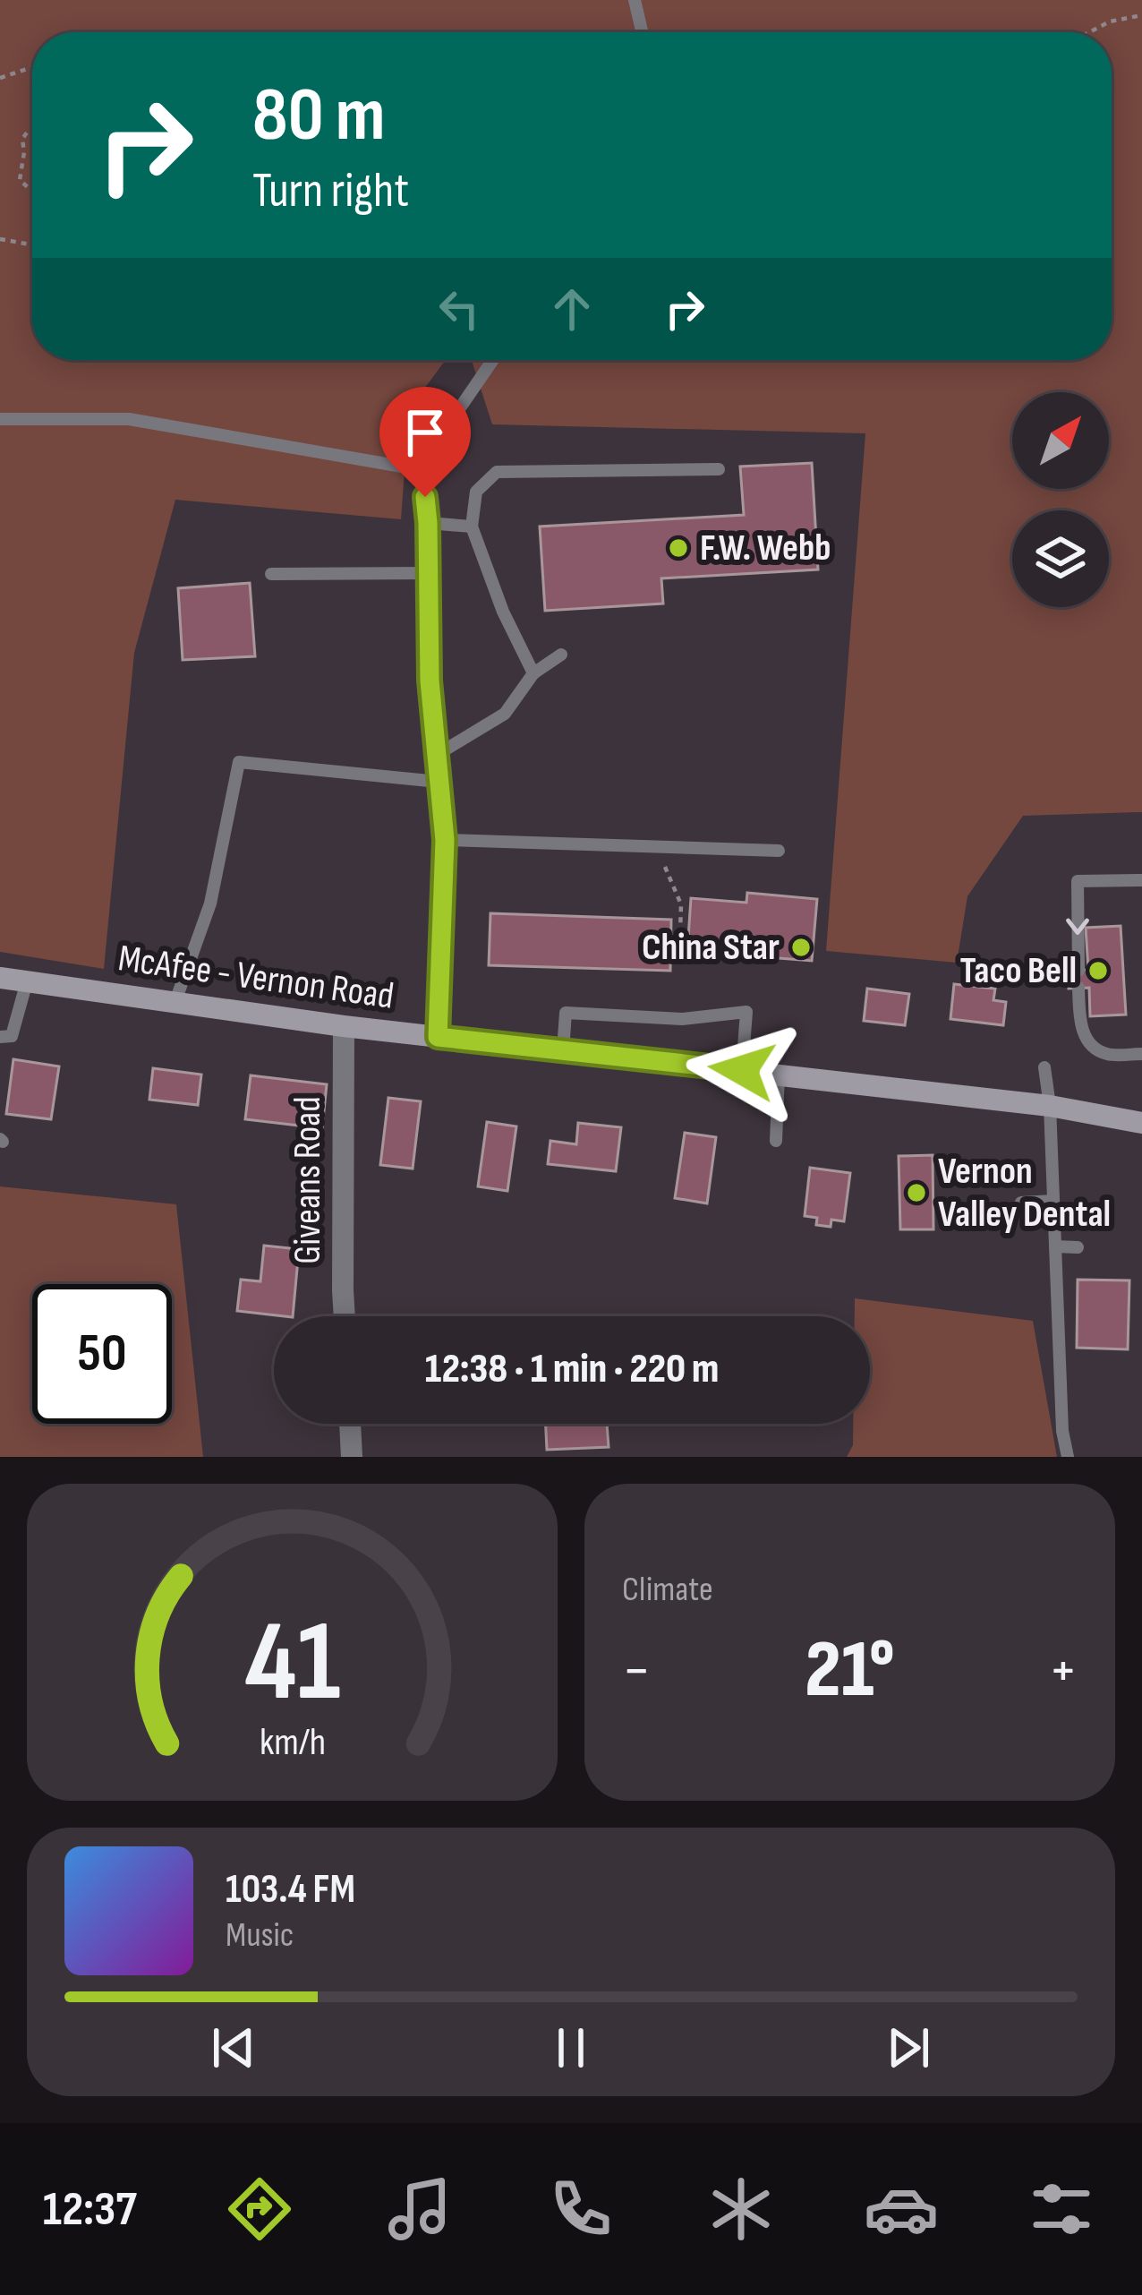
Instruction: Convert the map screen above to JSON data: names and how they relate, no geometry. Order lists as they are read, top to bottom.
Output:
{
  "streets": {
    "main road": ["McAfee - Vernon Road"],
    "street": ["Giveans Road"]
  },
  "crossings": [
    ["McAfee - Vernon Road", "Giveans Road"]
  ],
  "places": [
    "F.W. Webb",
    "China Star",
    "Taco Bell",
    "Vernon Valley Dental"
  ],
  "north": "top right",
  "page": {
    "turn": ["80 m", "Turn right"],
    "limit": "50",
    "trip": "12:38 · 1 min · 220 m",
    "tile": "Climate",
    "heat": ["−", "21°", "+"],
    "song": ["103.4 FM", "Music"],
    "tabs": "12:37",
    "gauge": ["41", "km/h"]
  }
}
